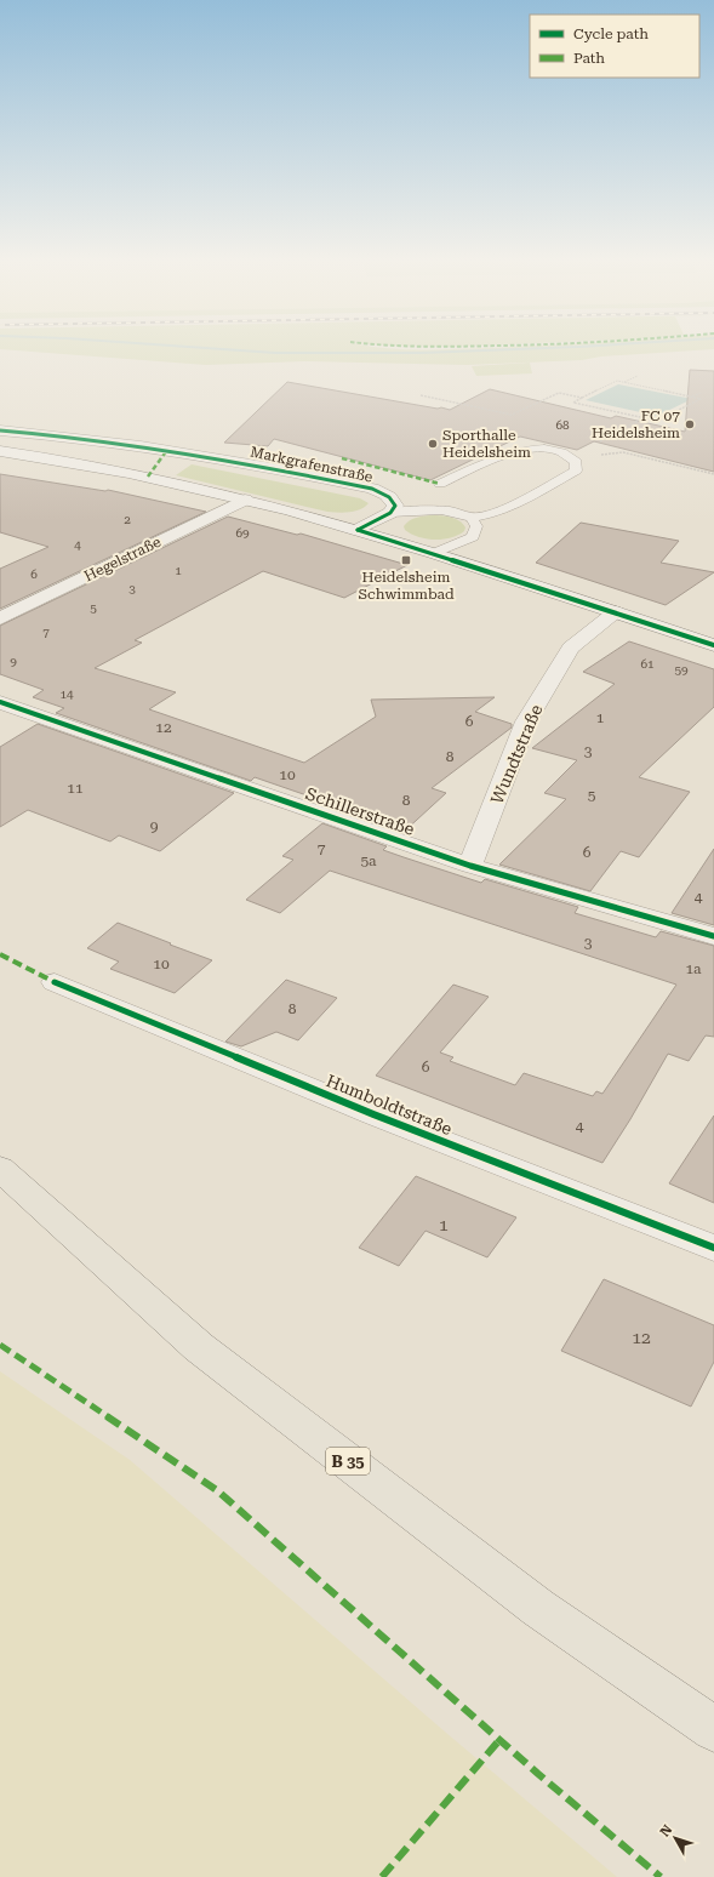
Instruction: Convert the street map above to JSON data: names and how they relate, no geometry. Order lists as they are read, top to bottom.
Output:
{
  "streets": {
    "main road": ["B 35"],
    "street": [
      "Markgrafenstraße",
      "Hegelstraße",
      "Wundtstraße",
      "Schillerstraße",
      "Humboldtstraße"
    ]
  },
  "crossings": [
    ["Wundtstraße", "Schillerstraße"]
  ],
  "places": {
    "other": ["FC 07 Heidelsheim", "Sporthalle Heidelsheim"],
    "transit": ["Heidelsheim Schwimmbad"]
  },
  "house_numbers": [
    "68",
    "2",
    "69",
    "4",
    "1",
    "6",
    "3",
    "5",
    "7",
    "9",
    "61",
    "59",
    "14",
    "1",
    "6",
    "12",
    "3",
    "8",
    "10",
    "11",
    "5",
    "8",
    "9",
    "7",
    "6",
    "5a",
    "4",
    "3",
    "10",
    "1a",
    "8",
    "6",
    "4",
    "1",
    "12"
  ],
  "legend": ["Cycle path", "Path"],
  "north": "top left"
}
